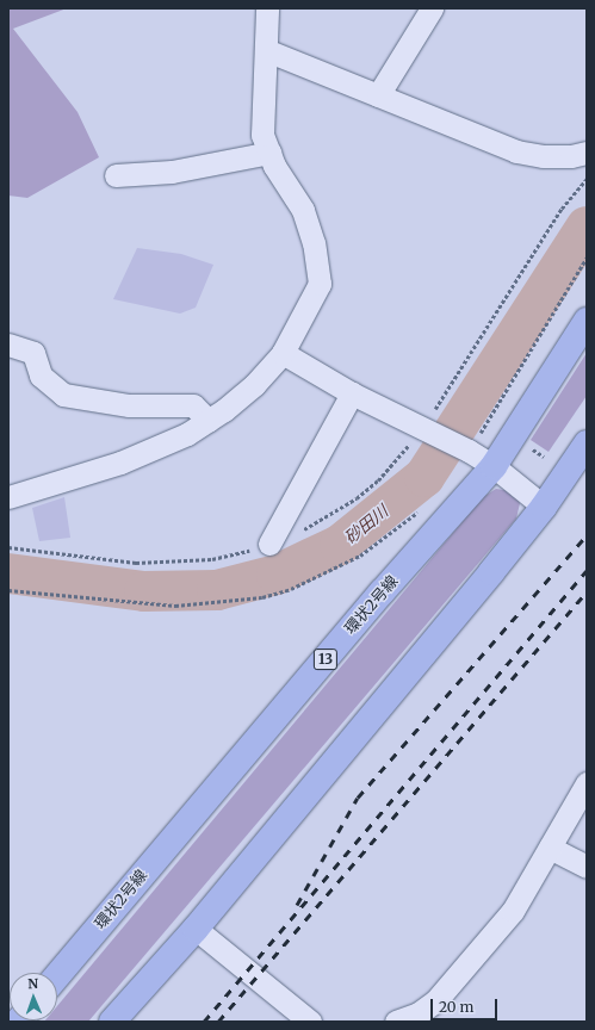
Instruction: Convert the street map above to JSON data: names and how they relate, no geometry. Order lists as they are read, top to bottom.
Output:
{
  "streets": {
    "main road": ["環状2号線", "13"]
  },
  "water": ["砂田川"],
  "scale_bar": "20 m",
  "north": "top"
}
